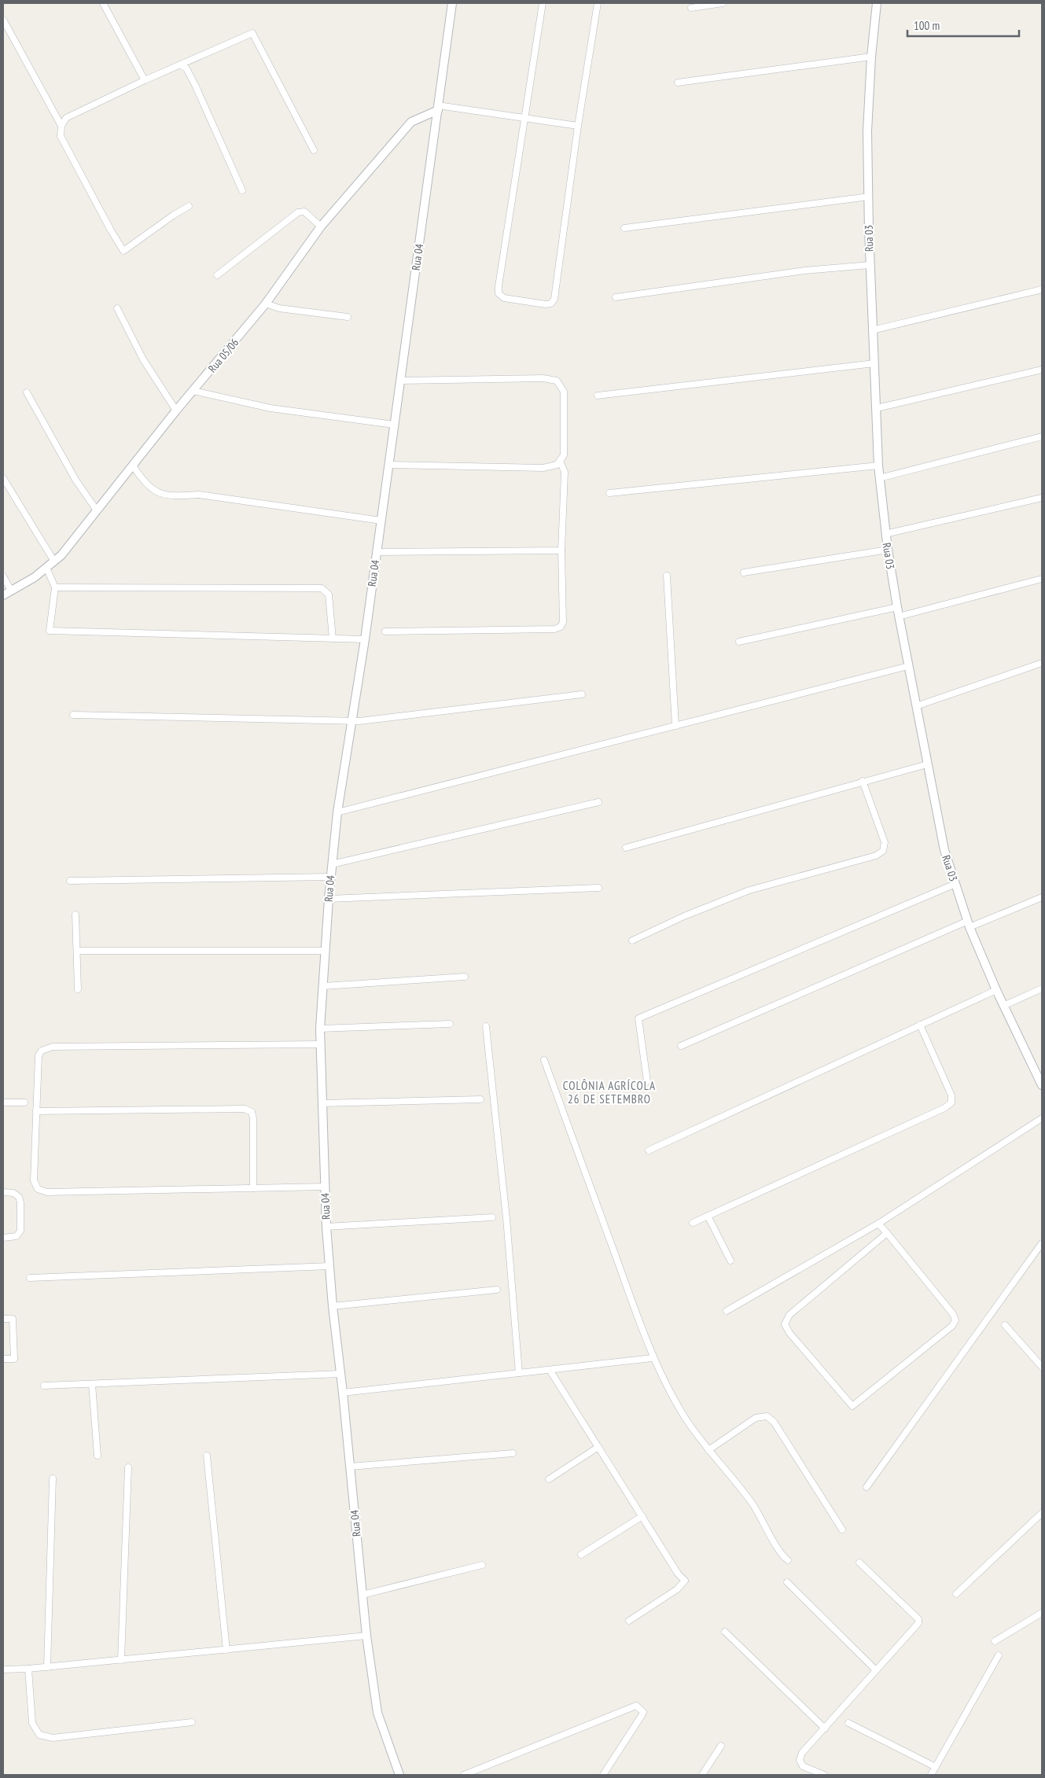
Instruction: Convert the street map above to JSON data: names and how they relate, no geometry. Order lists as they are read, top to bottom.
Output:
{
  "streets": {
    "street": ["Rua 03", "Rua 04", "Rua 05/06"]
  },
  "crossings": [
    ["Rua 04", "Rua 05/06"]
  ],
  "districts": ["COLÔNIA AGRÍCOLA 26 DE SETEMBRO"],
  "scale_bar": "100 m"
}
